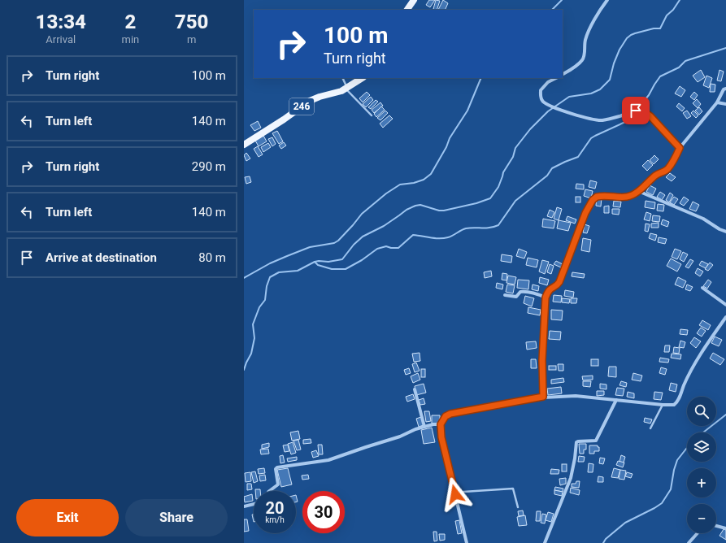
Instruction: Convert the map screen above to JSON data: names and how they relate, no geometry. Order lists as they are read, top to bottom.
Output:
{
  "streets": {
    "main road": ["246"]
  },
  "page": {
    "eta": [
      "13:34",
      "Arrival",
      "2",
      "min",
      "750",
      "m"
    ],
    "turn": ["100 m", "Turn right"],
    "list": [
      {
        "name": "Turn right",
        "value": "100 m"
      },
      {
        "name": "Turn left",
        "value": "140 m"
      },
      {
        "name": "Turn right",
        "value": "290 m"
      },
      {
        "name": "Turn left",
        "value": "140 m"
      },
      {
        "name": "Arrive at destination",
        "value": "80 m"
      }
    ],
    "map_buttons": ["+", "−"],
    "speed": "20 km/h",
    "limit": "30",
    "buttons": ["Exit", "Share"]
  }
}
